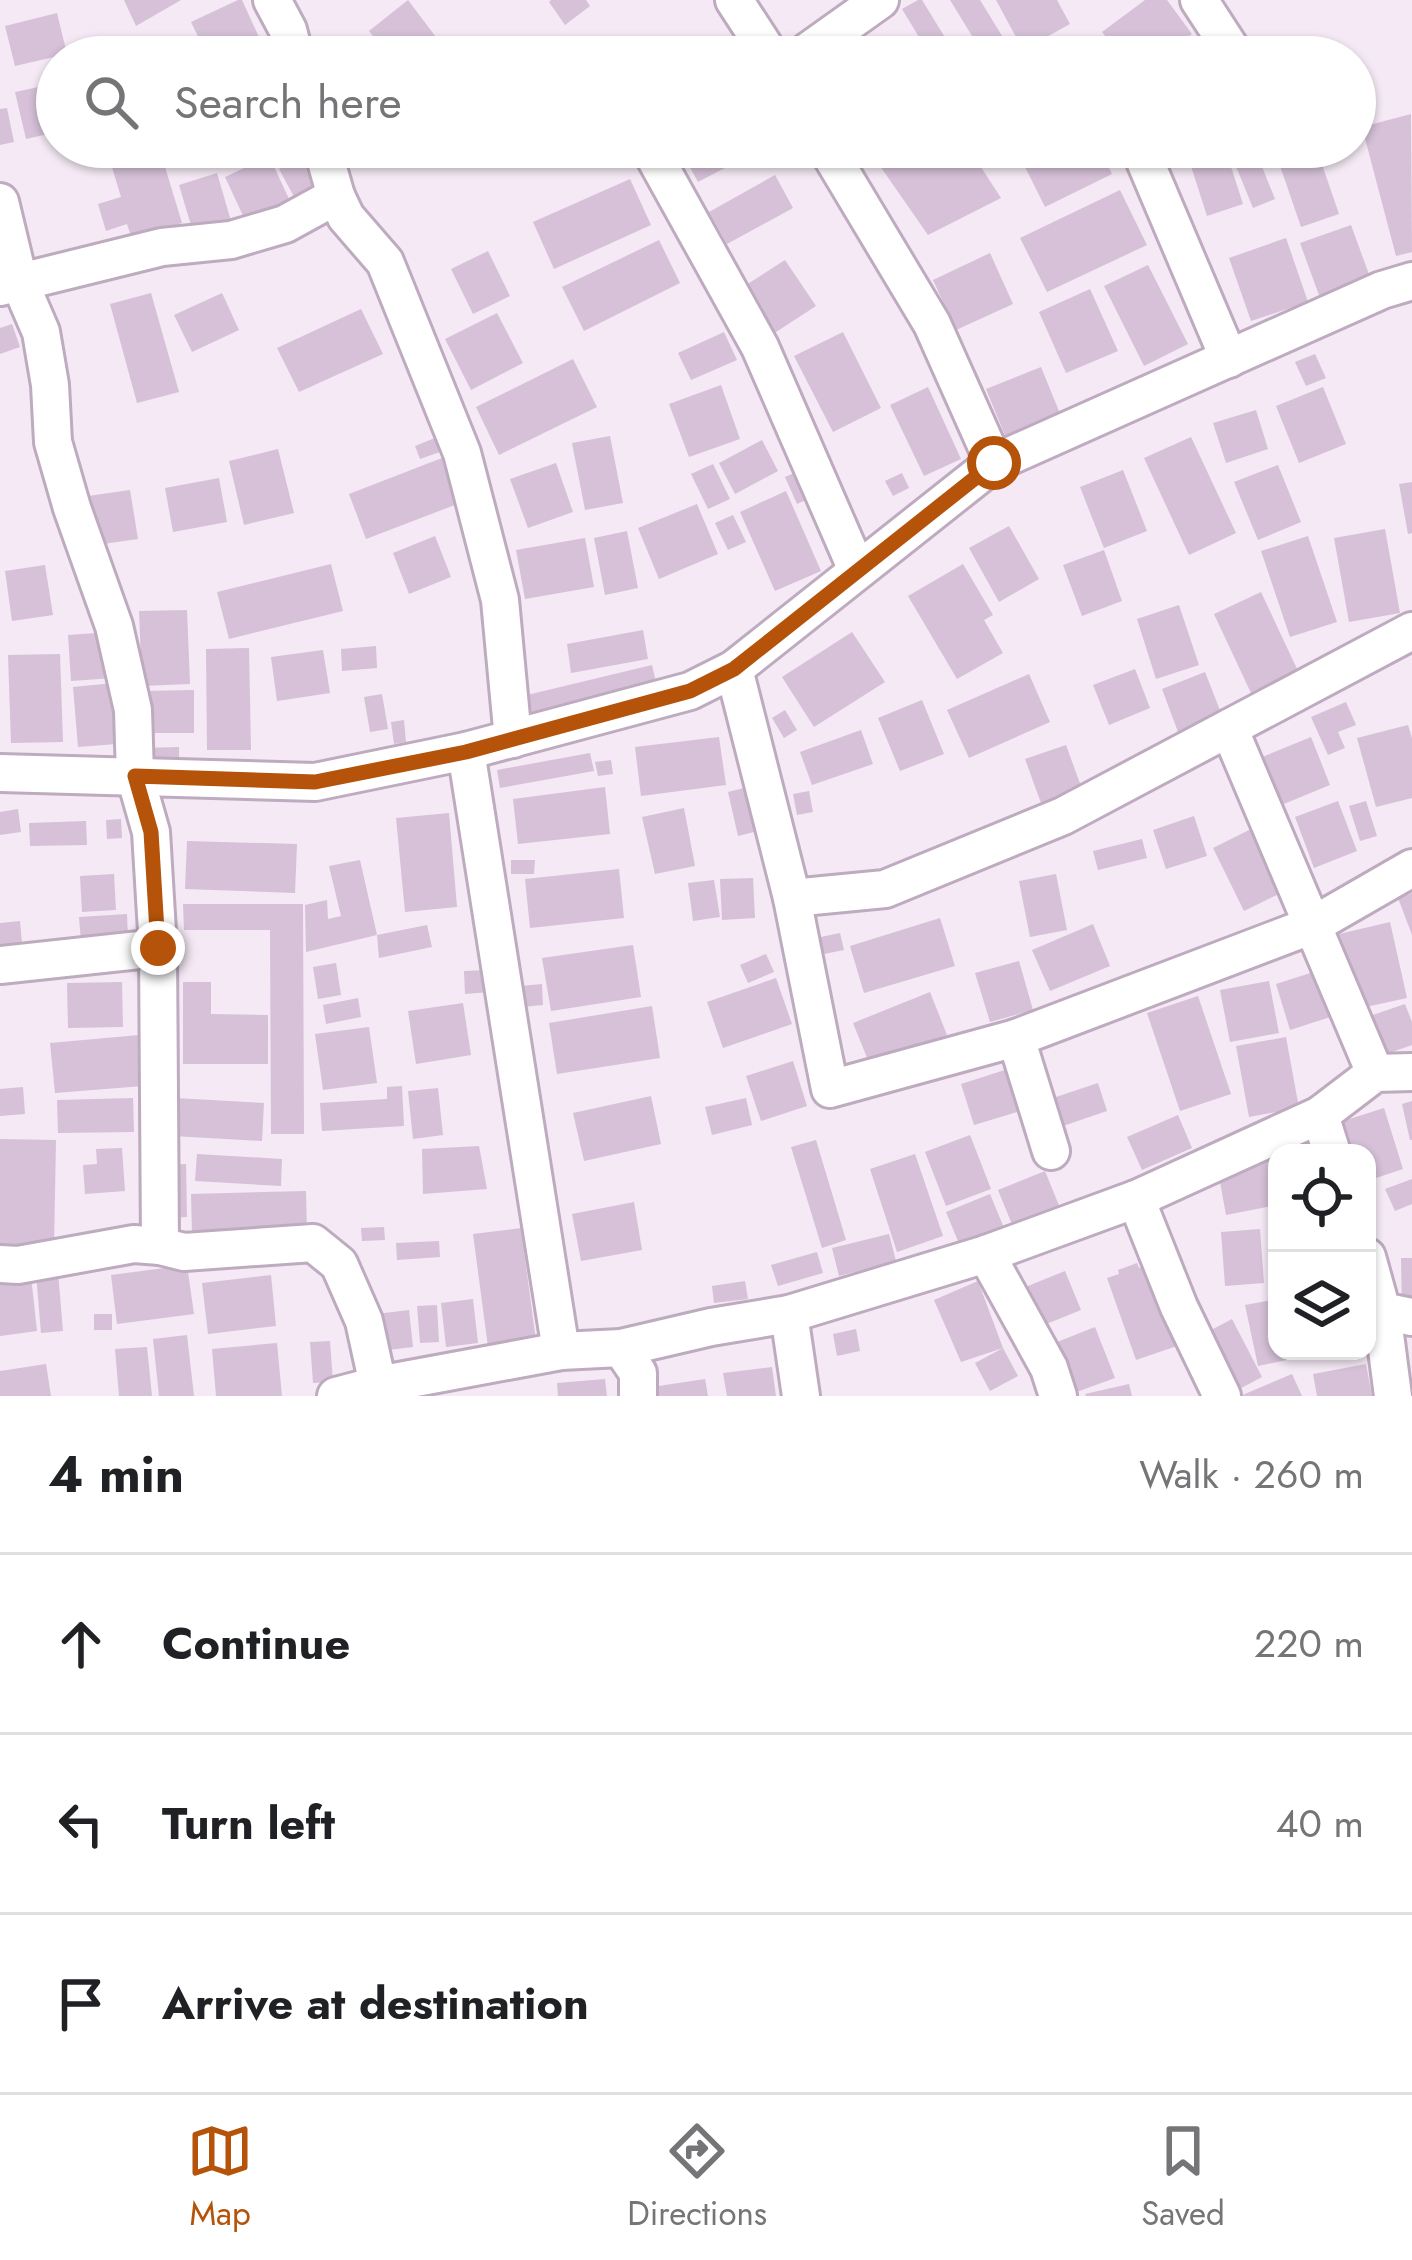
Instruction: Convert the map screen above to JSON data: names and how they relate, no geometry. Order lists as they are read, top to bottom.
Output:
{
  "page": {
    "search": "Search here",
    "heading": ["4 min", "Walk · 260 m"],
    "list": [
      ["Continue", "220 m"],
      ["Turn left", "40 m"],
      "Arrive at destination"
    ],
    "nav": ["Map", "Directions", "Saved"]
  }
}
